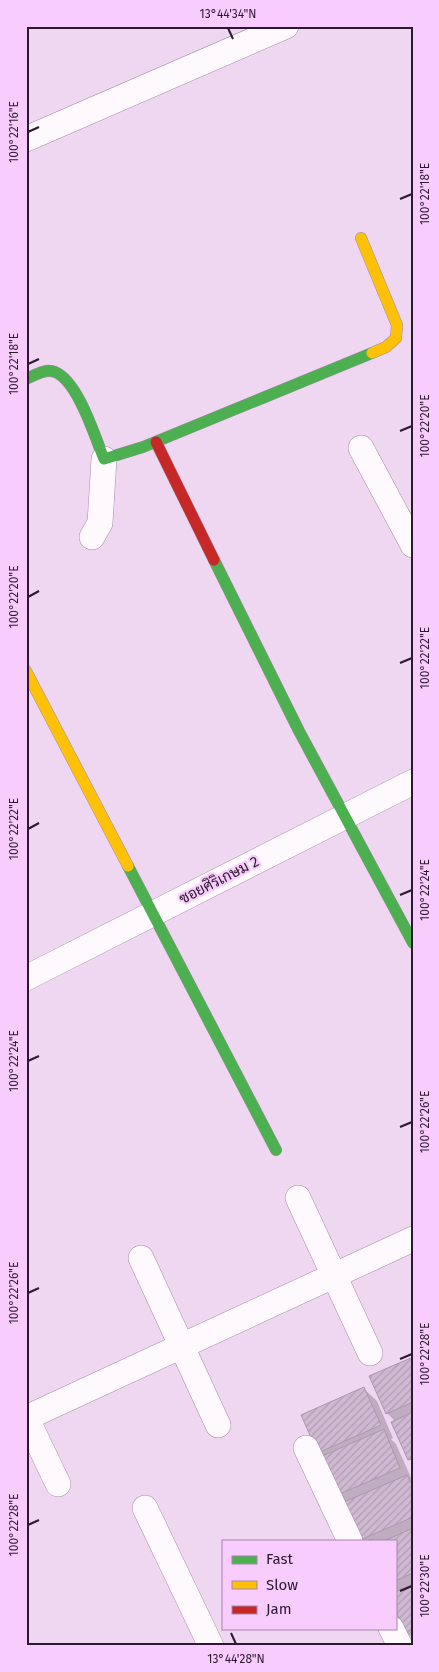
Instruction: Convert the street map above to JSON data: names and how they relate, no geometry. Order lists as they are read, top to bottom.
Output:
{
  "streets": {
    "street": ["ซอยศิริเกษม 2"]
  },
  "legend": ["Fast", "Slow", "Jam"],
  "coordinates": [
    "13°44'34\"N",
    "100°22'16\"E",
    "100°22'18\"E",
    "100°22'20\"E",
    "100°22'22\"E",
    "100°22'24\"E",
    "100°22'26\"E",
    "100°22'28\"E",
    "100°22'30\"E",
    "13°44'28\"N"
  ]
}
